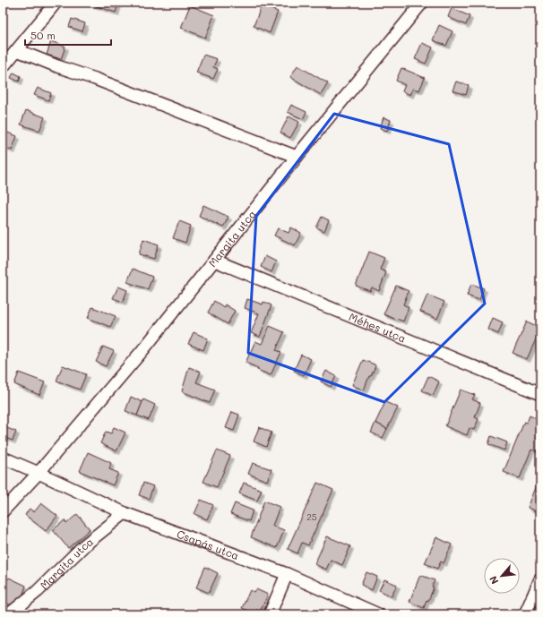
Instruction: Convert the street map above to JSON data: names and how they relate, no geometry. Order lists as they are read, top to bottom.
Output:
{
  "streets": {
    "street": ["Margita utca", "Méhes utca", "Csapás utca"]
  },
  "crossings": [
    ["Margita utca", "Méhes utca"],
    ["Margita utca", "Csapás utca"]
  ],
  "house_numbers": ["25"],
  "scale_bar": "50 m",
  "north": "bottom left"
}
